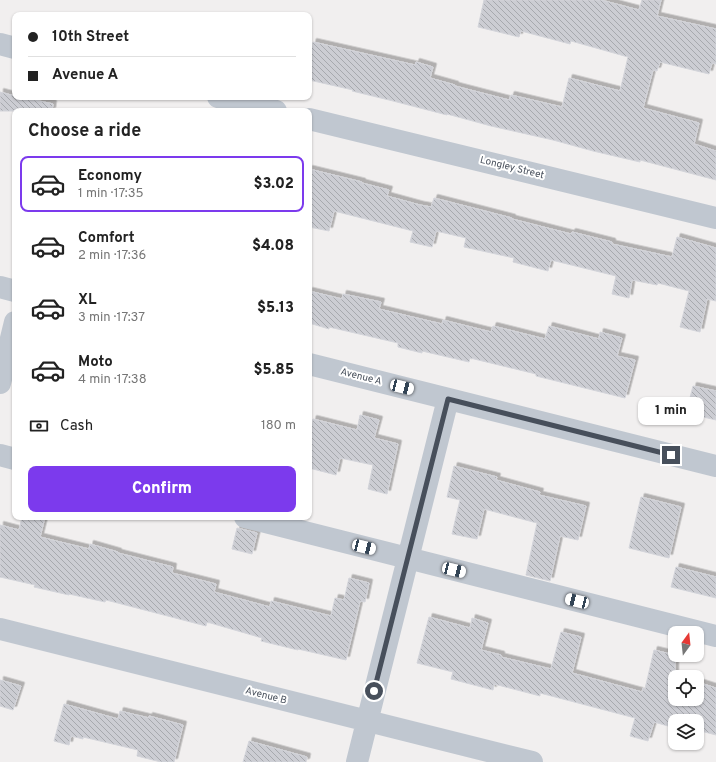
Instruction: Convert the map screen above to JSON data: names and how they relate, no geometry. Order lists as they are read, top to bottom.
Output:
{
  "streets": {
    "street": ["Longley Street", "Avenue A", "Avenue B"]
  },
  "north": "top",
  "page": {
    "banner": ["10th Street", "Avenue A"],
    "heading": "Choose a ride",
    "list": [
      {
        "name": "Economy",
        "note": "1 min · 17:35",
        "value": "$3.02"
      },
      {
        "name": "Comfort",
        "note": "2 min · 17:36",
        "value": "$4.08"
      },
      {
        "name": "XL",
        "note": "3 min · 17:37",
        "value": "$5.13"
      },
      {
        "name": "Moto",
        "note": "4 min · 17:38",
        "value": "$5.85"
      }
    ],
    "bubble": "1 min",
    "pay": ["Cash", "180 m"],
    "buttons": "Confirm"
  }
}
